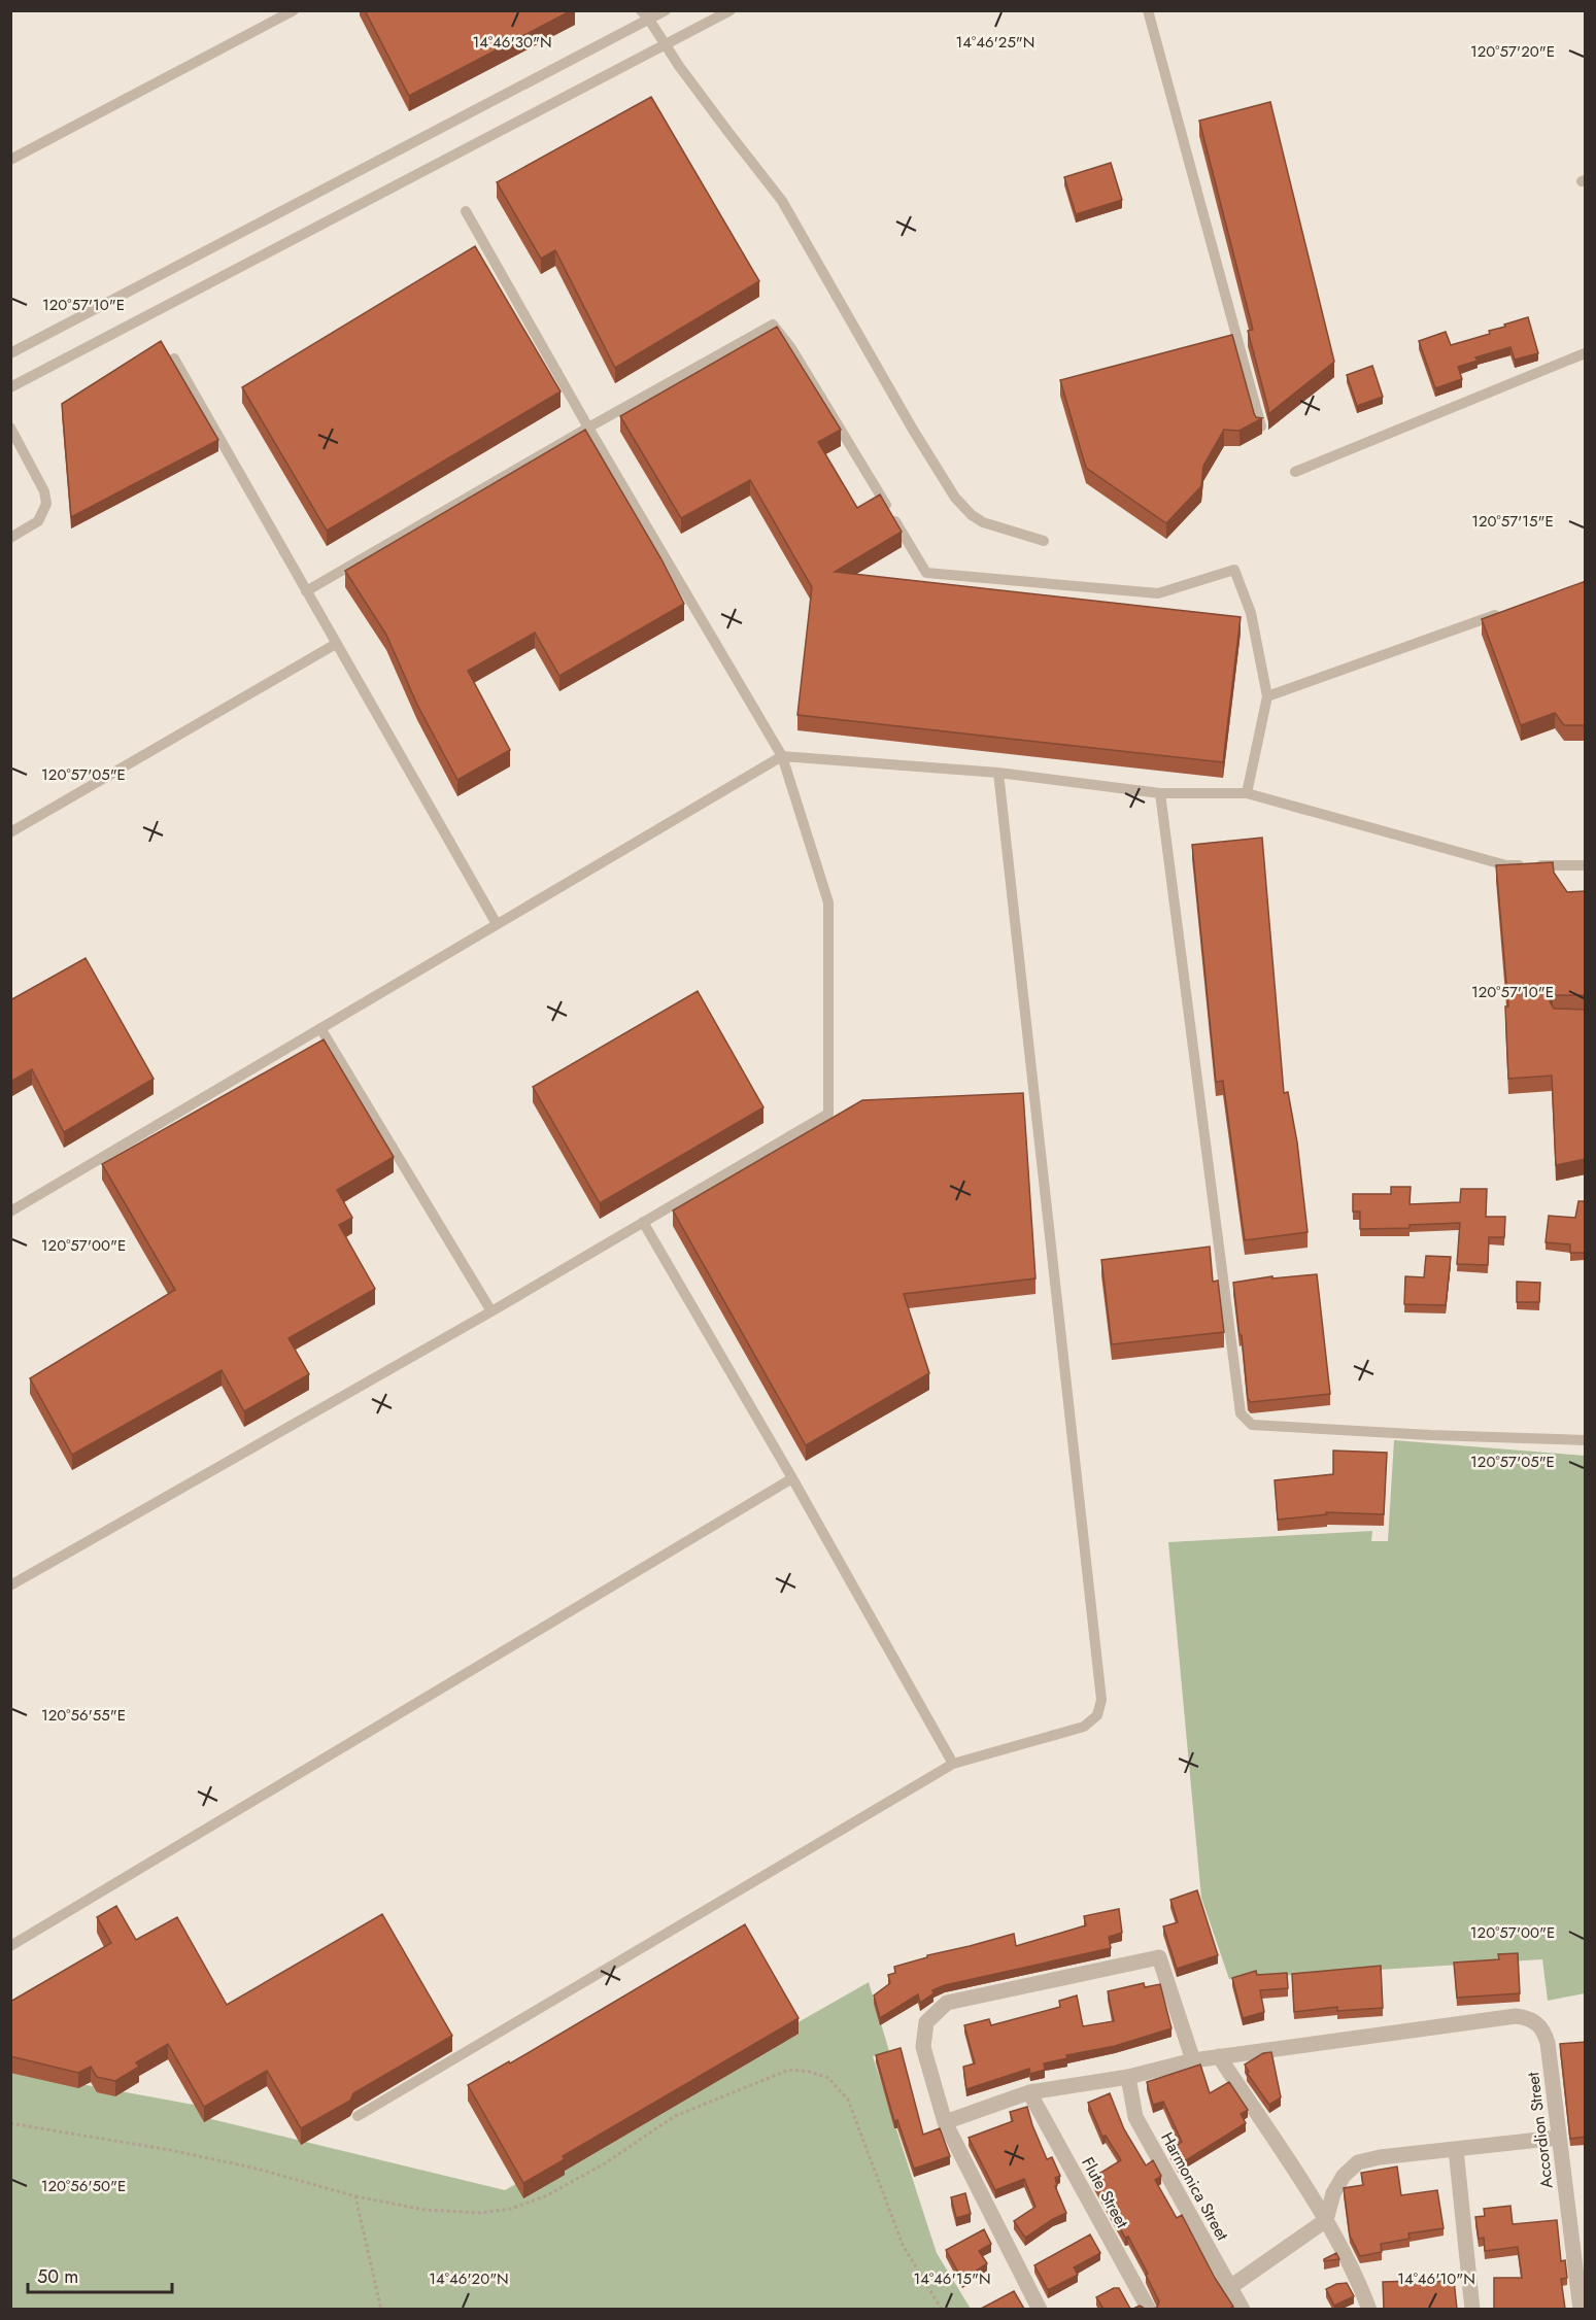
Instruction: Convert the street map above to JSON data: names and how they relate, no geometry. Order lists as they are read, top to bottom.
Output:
{
  "streets": {
    "street": ["Accordion Street", "Harmonica Street", "Flute Street"]
  },
  "scale_bar": "50 m",
  "coordinates": [
    "14°46'30\"N",
    "14°46'25\"N",
    "120°57'20\"E",
    "120°57'10\"E",
    "120°57'15\"E",
    "120°57'05\"E",
    "120°57'00\"E",
    "120°56'55\"E",
    "120°56'50\"E",
    "14°46'20\"N",
    "14°46'15\"N",
    "14°46'10\"N"
  ]
}
